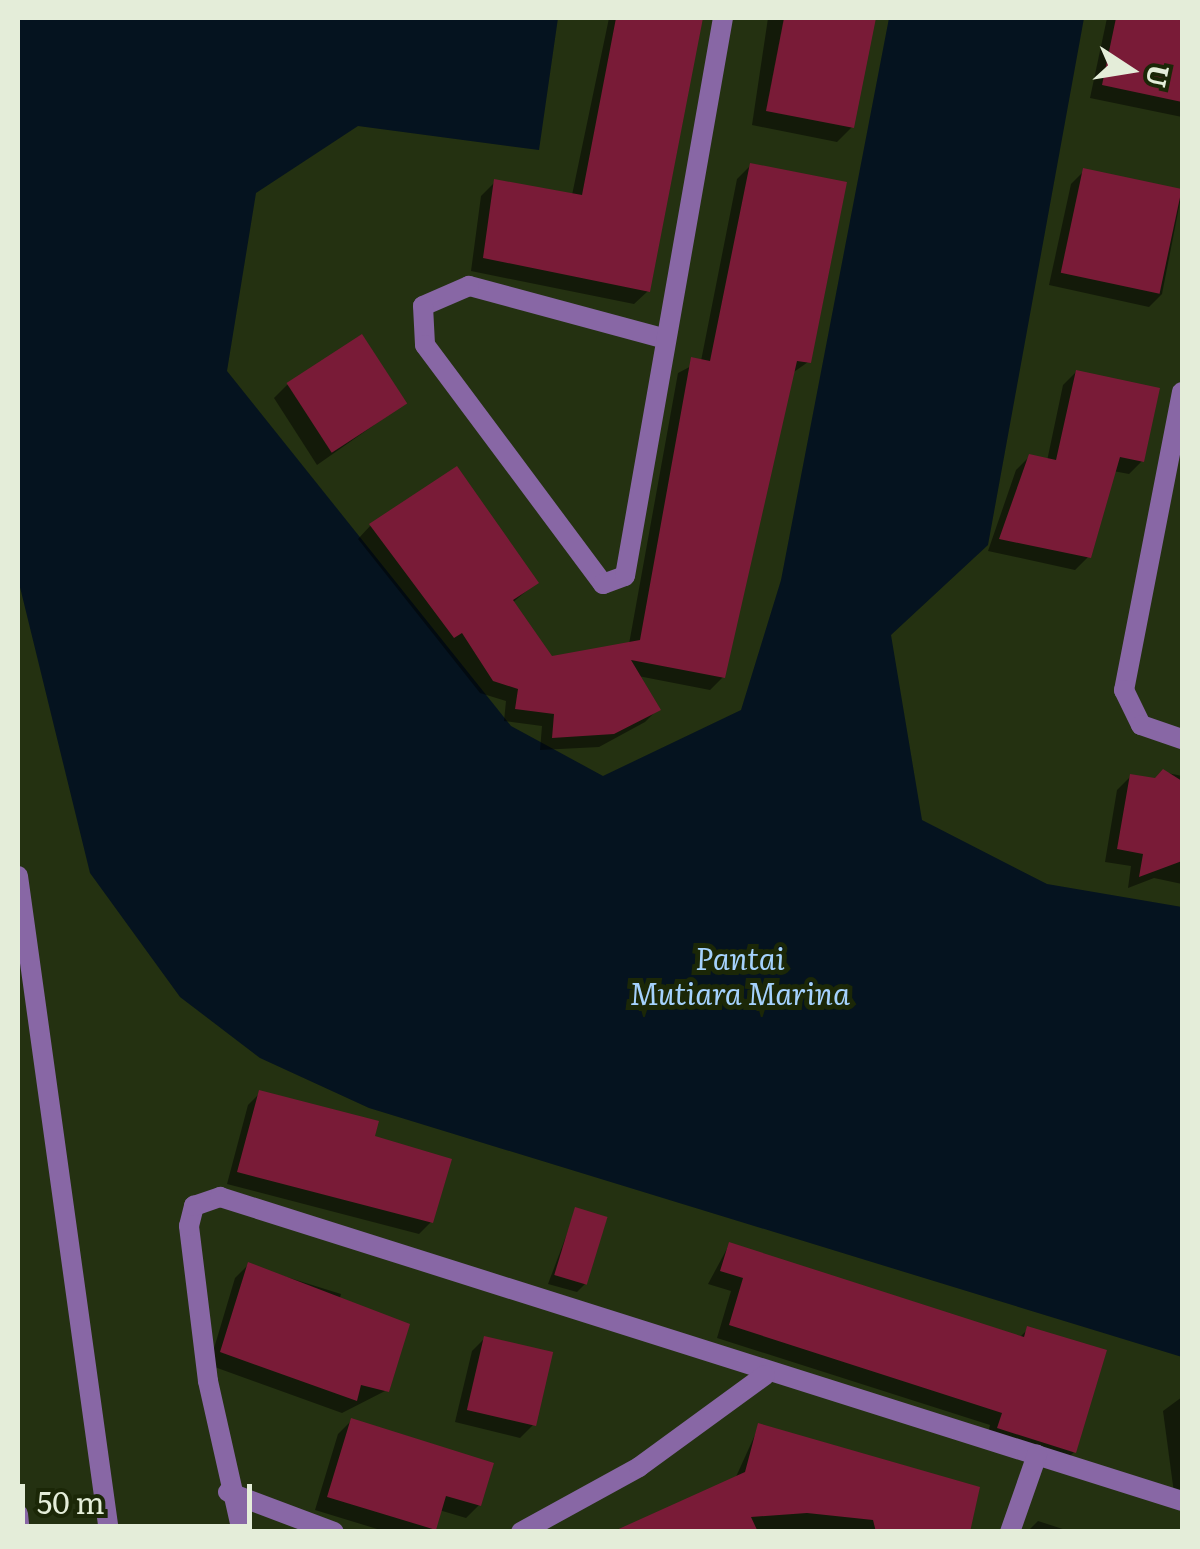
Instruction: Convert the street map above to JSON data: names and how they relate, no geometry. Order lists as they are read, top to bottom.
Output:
{
  "water": ["Pantai Mutiara Marina"],
  "scale_bar": "50 m",
  "north": "right"
}
